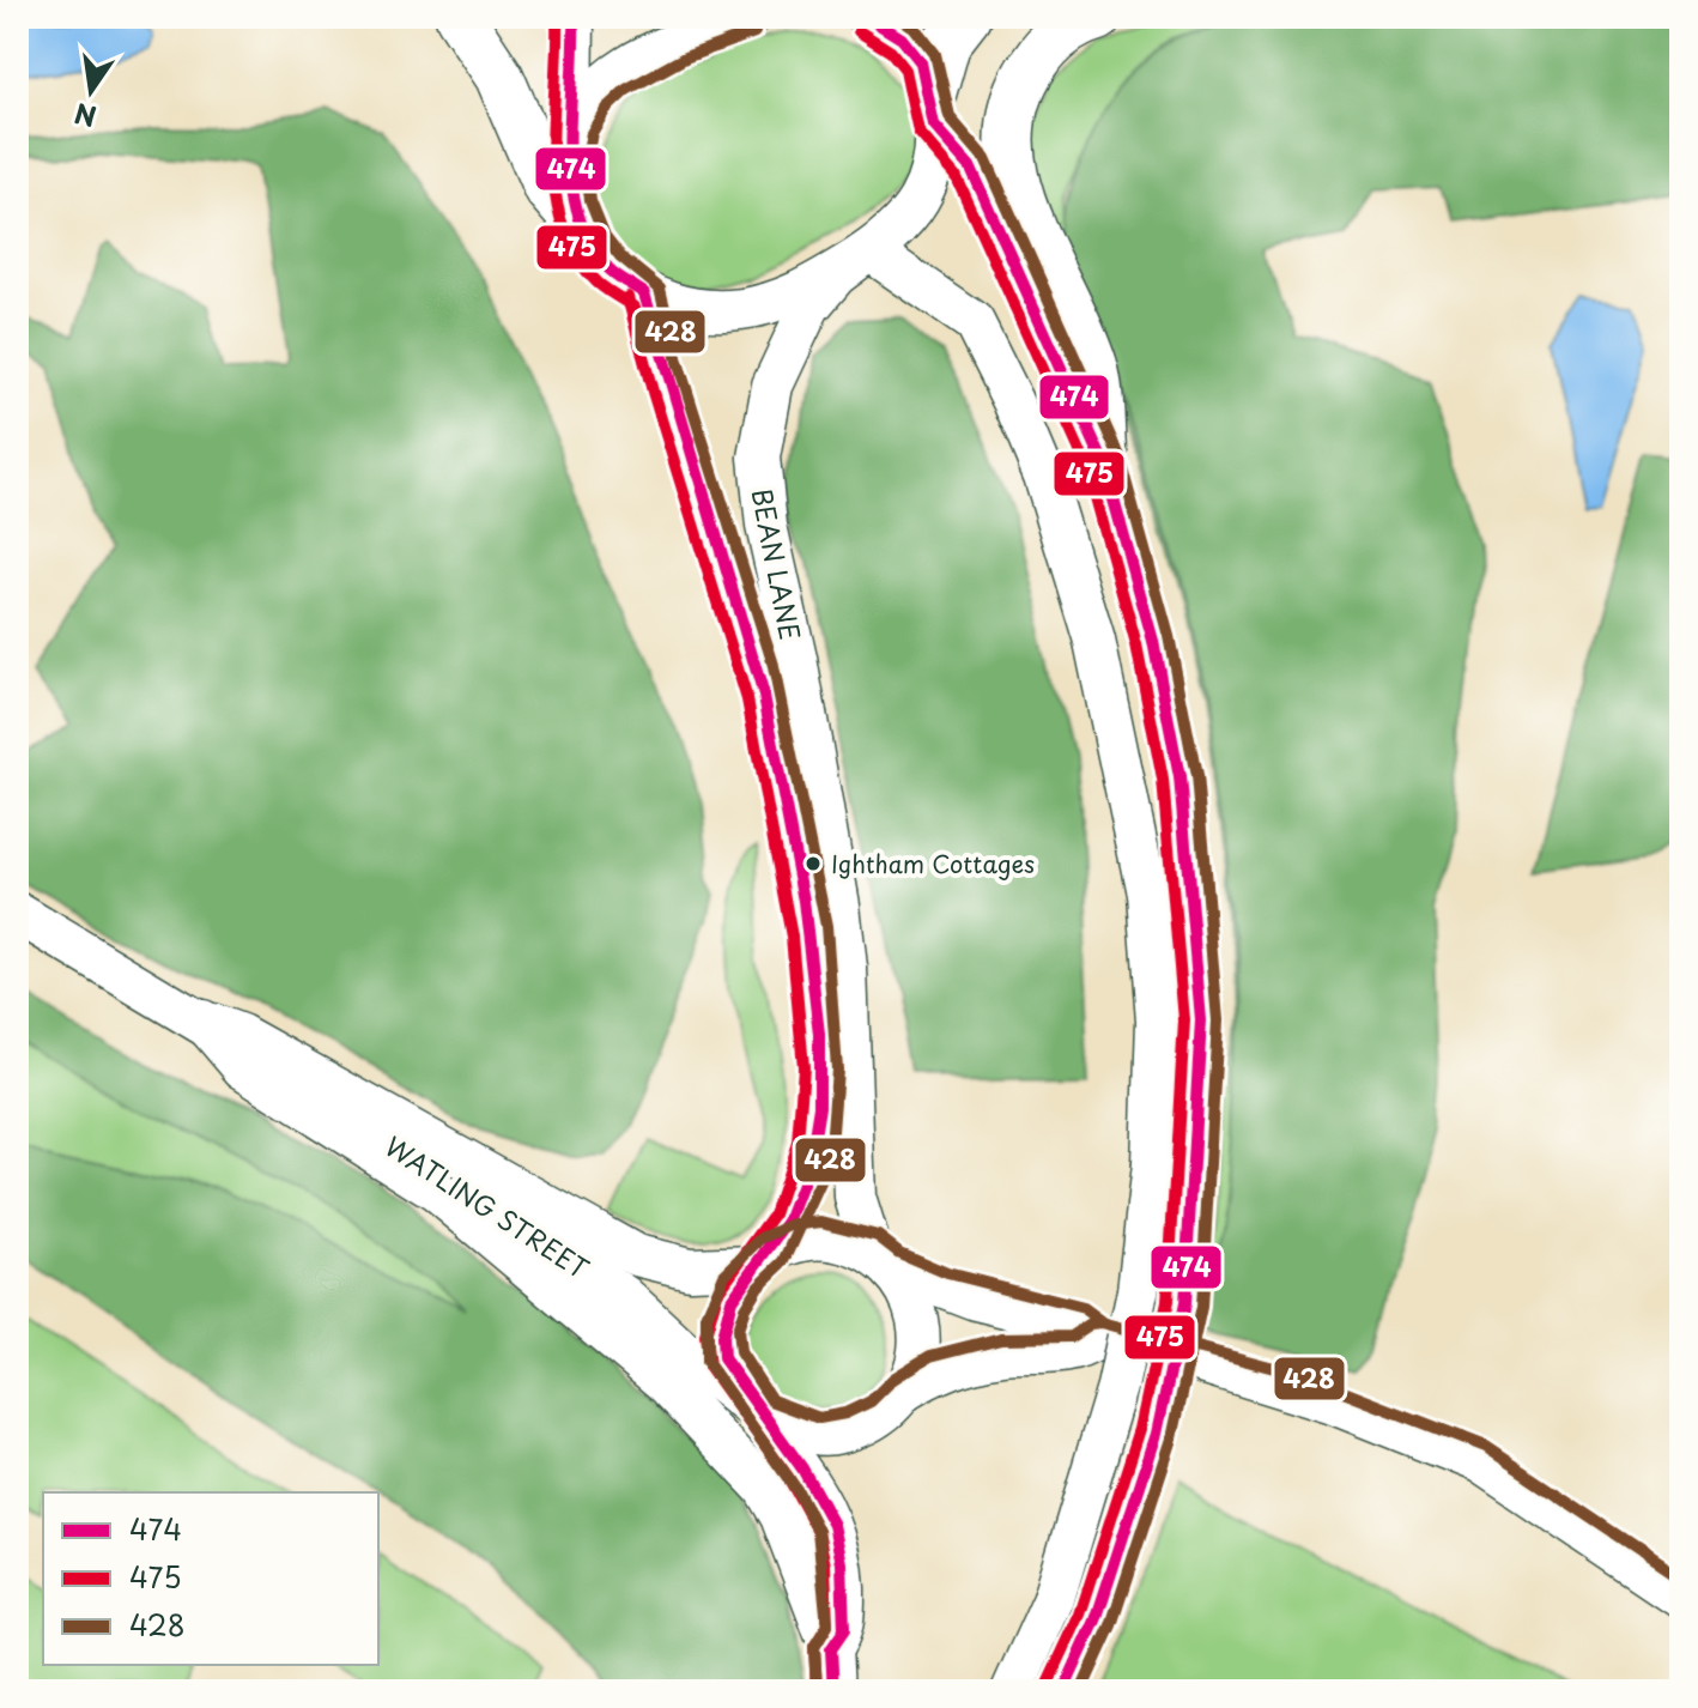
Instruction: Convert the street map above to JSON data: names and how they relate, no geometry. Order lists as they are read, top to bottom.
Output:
{
  "streets": {
    "main road": ["BEAN LANE", "WATLING STREET"]
  },
  "crossings": [
    ["BEAN LANE", "WATLING STREET"]
  ],
  "places": ["Ightham Cottages"],
  "lines": ["transit line 474", "transit line 428", "transit line 475"],
  "legend": ["474", "475", "428"],
  "north": "bottom"
}
